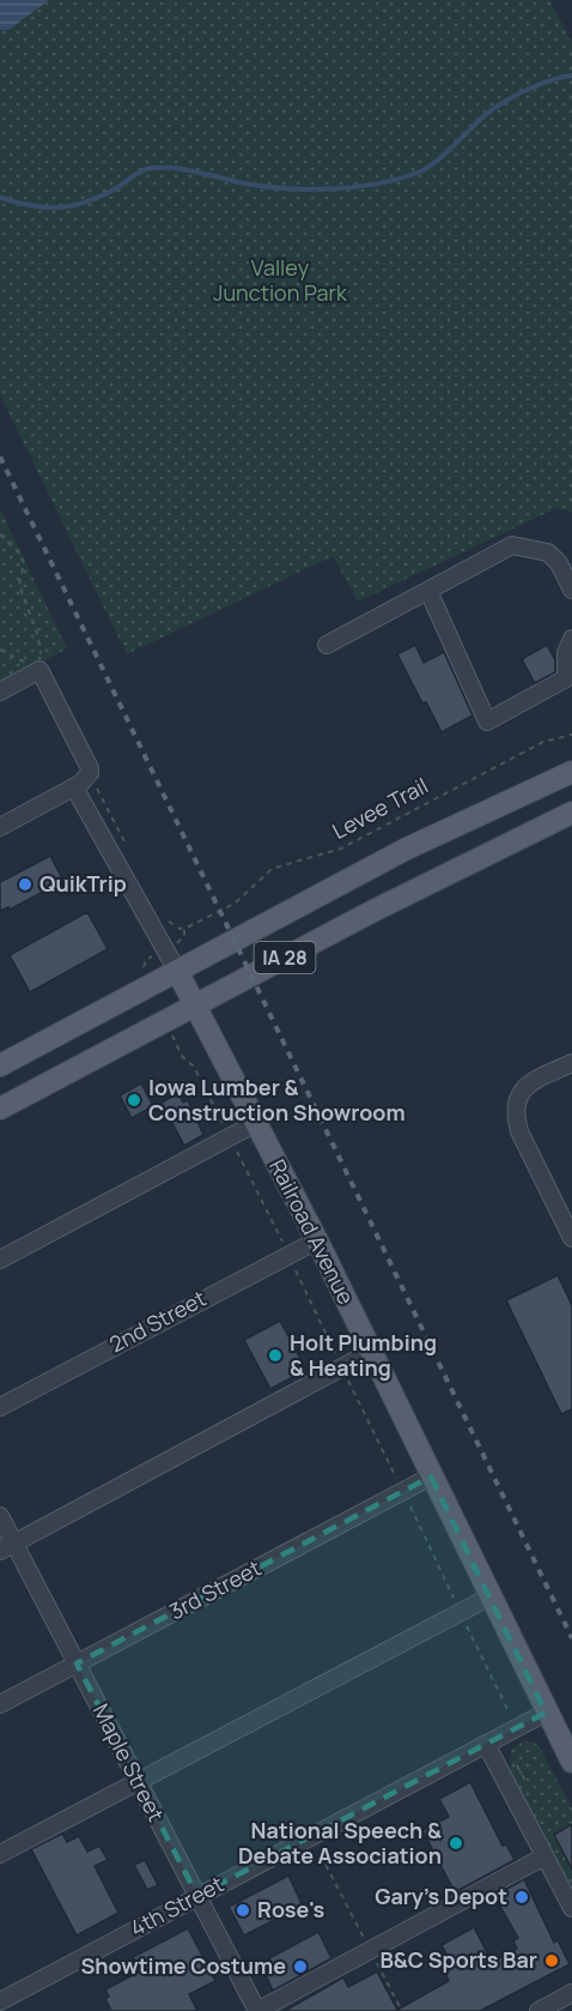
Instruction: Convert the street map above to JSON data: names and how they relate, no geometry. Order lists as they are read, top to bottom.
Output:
{
  "streets": {
    "main road": ["IA 28", "Railroad Avenue"],
    "street": [
      "2nd Street",
      "3rd Street",
      "Maple Street",
      "4th Street"
    ],
    "path": ["Levee Trail"]
  },
  "crossings": [
    ["IA 28", "Railroad Avenue"],
    ["Railroad Avenue", "2nd Street"],
    ["Railroad Avenue", "3rd Street"],
    ["Railroad Avenue", "4th Street"],
    ["3rd Street", "Maple Street"],
    ["Maple Street", "4th Street"]
  ],
  "parks": ["Valley Junction Park"],
  "places": [
    "QuikTrip",
    "Iowa Lumber & Construction Showroom",
    "Holt Plumbing & Heating",
    "National Speech & Debate Association",
    "Gary's Depot",
    "Rose's",
    "B&C Sports Bar",
    "Showtime Costume"
  ]
}
